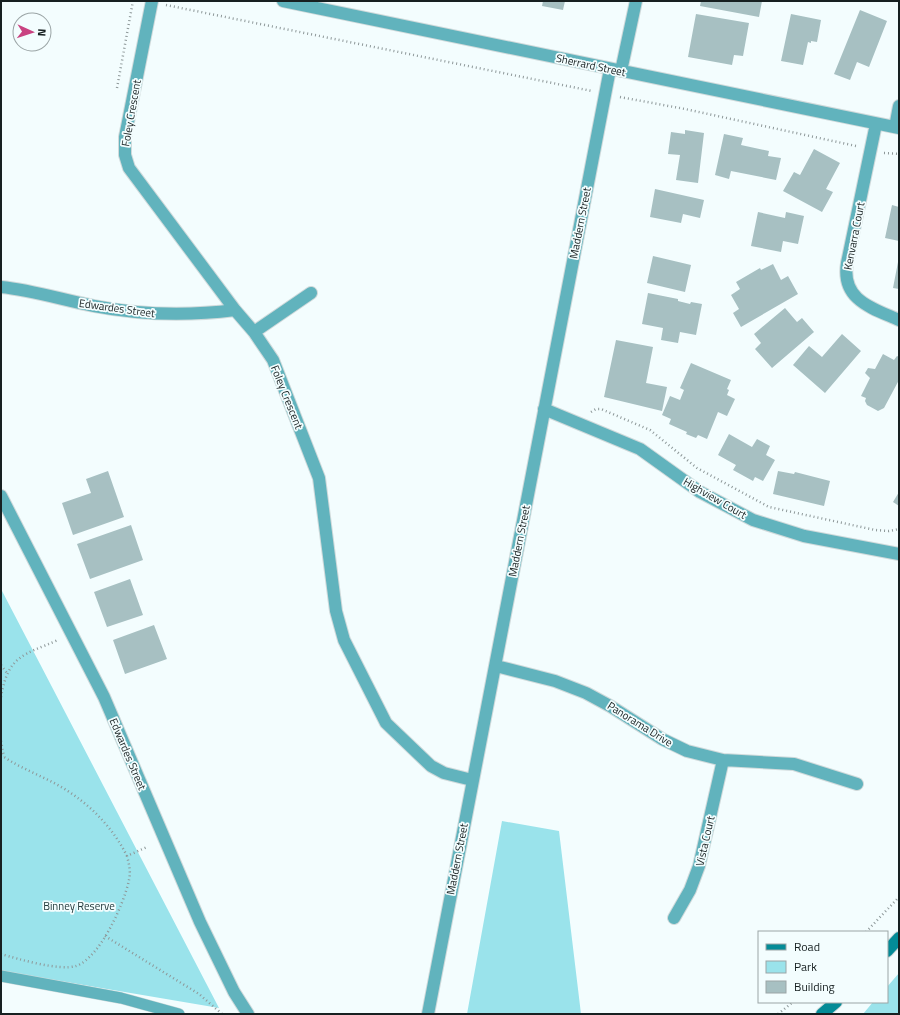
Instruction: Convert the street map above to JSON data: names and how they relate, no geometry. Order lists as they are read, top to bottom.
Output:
{
  "streets": {
    "street": [
      "Sherrard Street",
      "Foley Crescent",
      "Maddern Street",
      "Kenvarra Court",
      "Edwardes Street",
      "Highview Court",
      "Panorama Drive",
      "Vista Court"
    ]
  },
  "crossings": [
    ["Sherrard Street", "Maddern Street"],
    ["Sherrard Street", "Kenvarra Court"],
    ["Foley Crescent", "Maddern Street"],
    ["Foley Crescent", "Edwardes Street"],
    ["Maddern Street", "Highview Court"],
    ["Maddern Street", "Panorama Drive"],
    ["Panorama Drive", "Vista Court"]
  ],
  "parks": ["Binney Reserve"],
  "legend": ["Road", "Park", "Building"],
  "north": "right"
}
